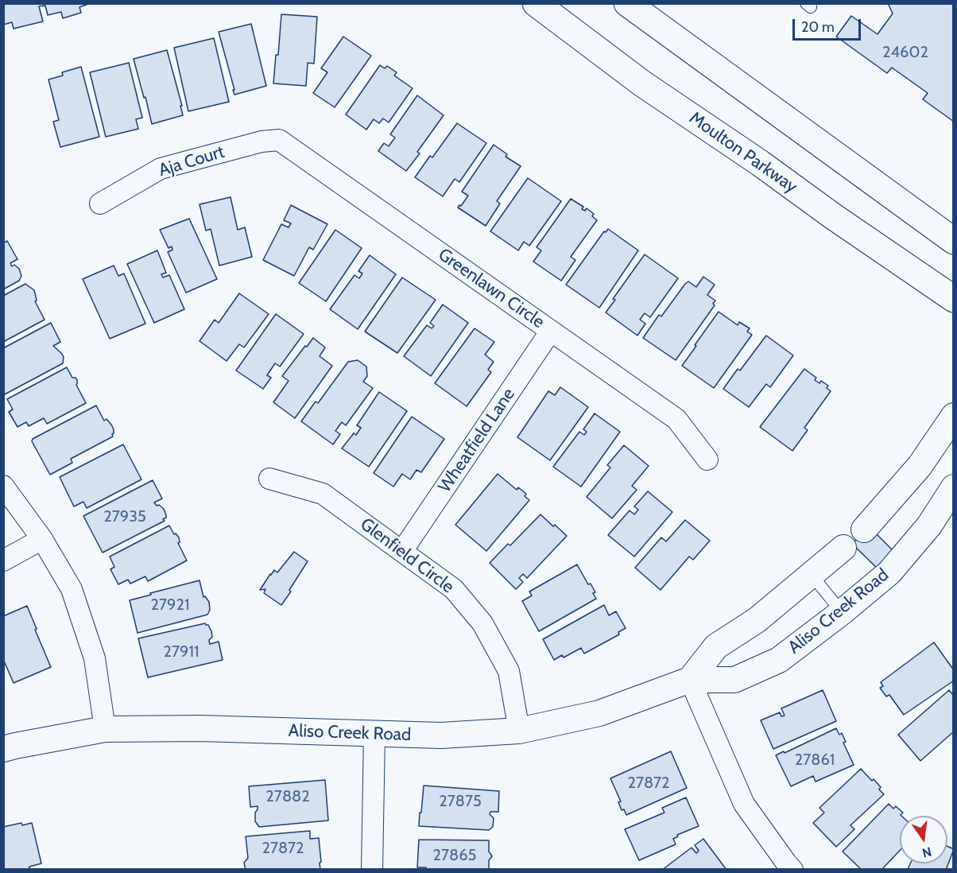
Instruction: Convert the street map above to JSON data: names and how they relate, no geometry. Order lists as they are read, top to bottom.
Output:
{
  "streets": {
    "main road": ["Moulton Parkway"],
    "street": [
      "Aja Court",
      "Greenlawn Circle",
      "Wheatfield Lane",
      "Glenfield Circle",
      "Aliso Creek Road"
    ]
  },
  "crossings": [
    ["Aja Court", "Greenlawn Circle"],
    ["Greenlawn Circle", "Wheatfield Lane"],
    ["Wheatfield Lane", "Glenfield Circle"],
    ["Glenfield Circle", "Aliso Creek Road"]
  ],
  "house_numbers": [
    "24602",
    "27935",
    "27921",
    "27911",
    "27861",
    "27872",
    "27882",
    "27875",
    "27872",
    "27865"
  ],
  "scale_bar": "20 m",
  "north": "bottom"
}
